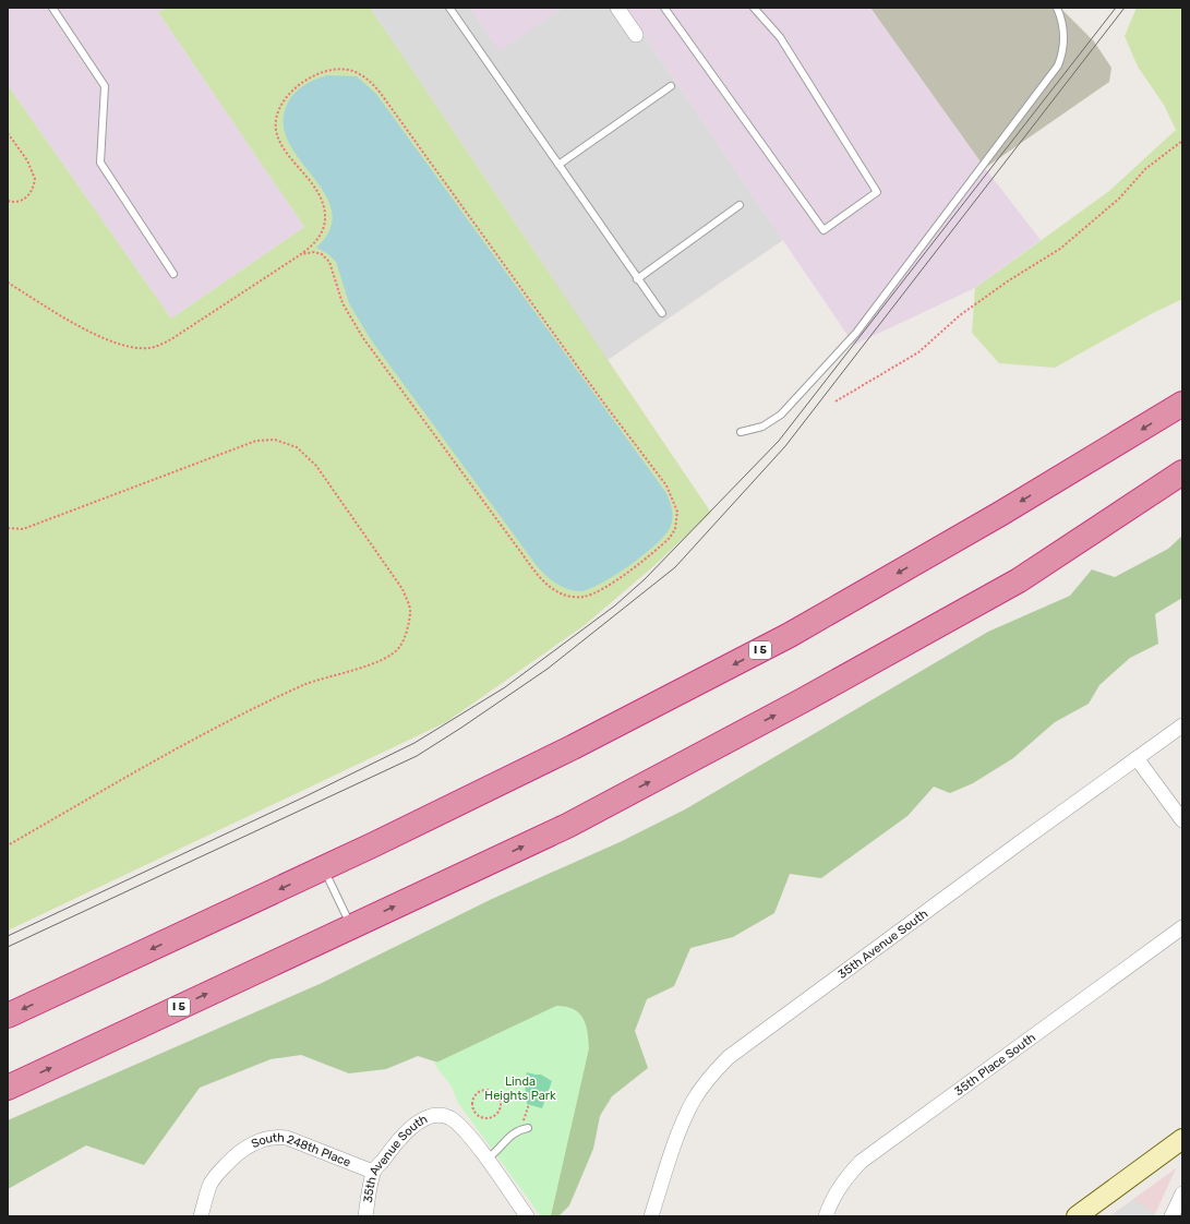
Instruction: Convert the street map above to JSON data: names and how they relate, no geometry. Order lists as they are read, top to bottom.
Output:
{
  "streets": {
    "highway": ["I 5"],
    "street": ["35th Avenue South", "35th Place South", "South 248th Place"]
  },
  "crossings": [
    ["35th Avenue South", "South 248th Place"]
  ],
  "parks": ["Linda Heights Park"]
}
